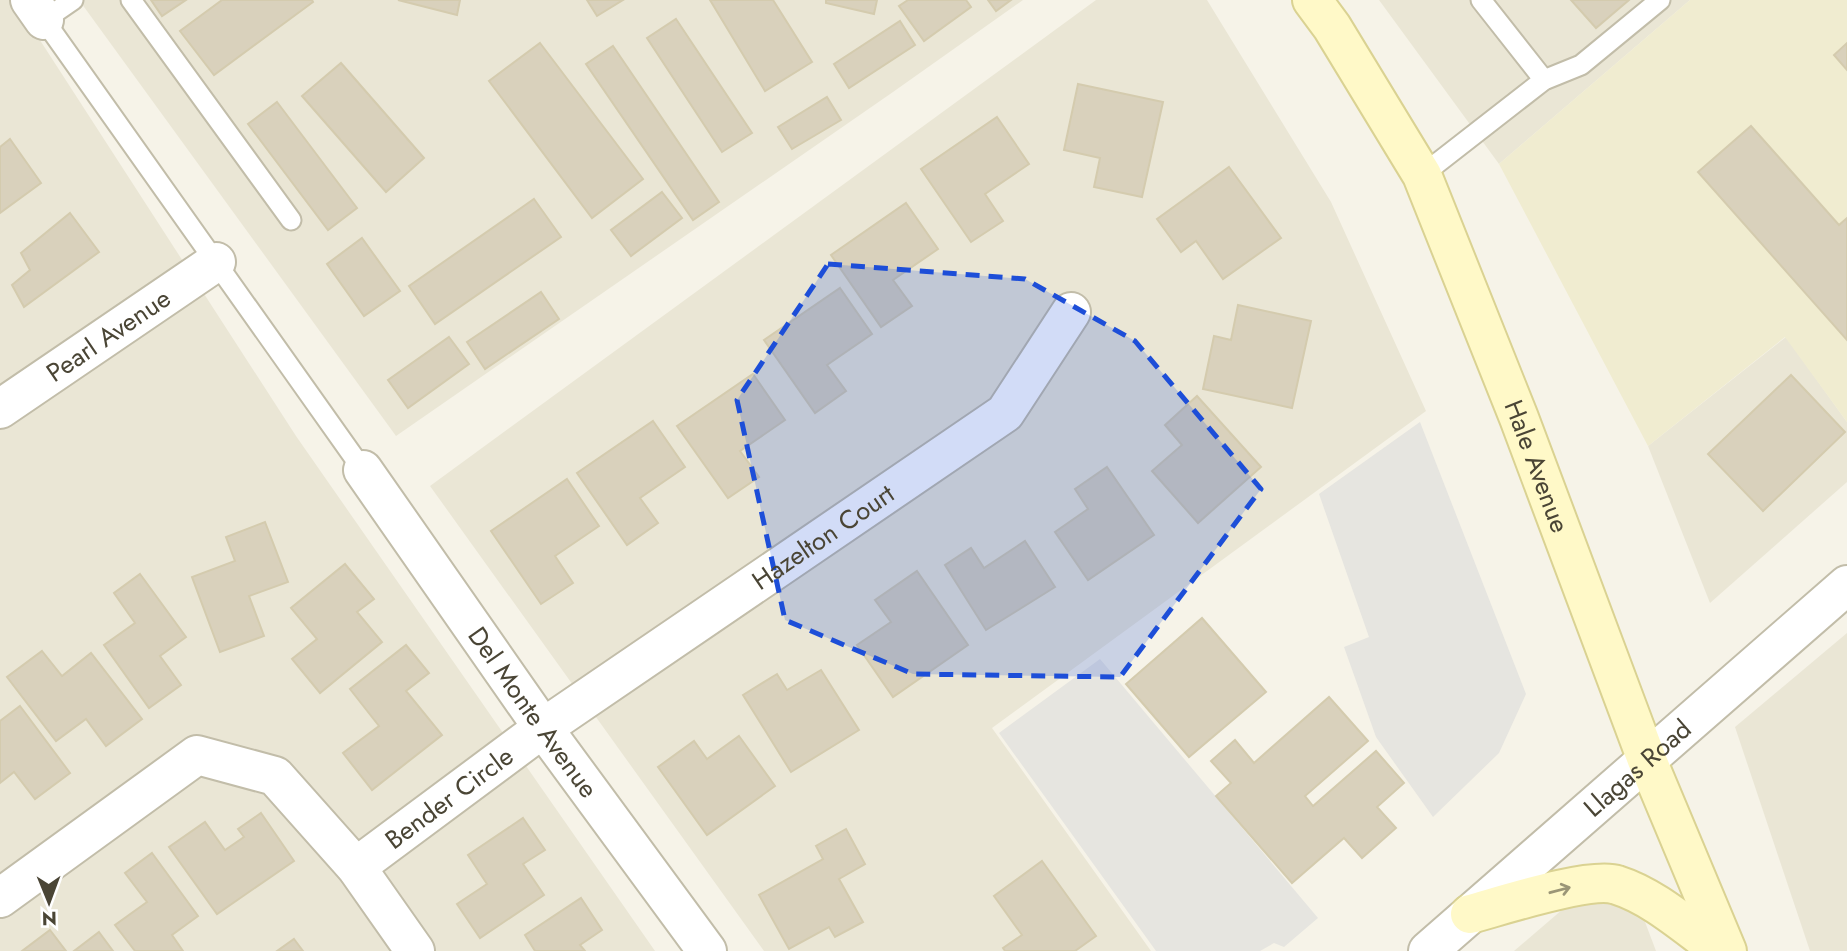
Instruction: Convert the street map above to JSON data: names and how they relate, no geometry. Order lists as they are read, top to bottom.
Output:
{
  "streets": {
    "main road": ["Hale Avenue"],
    "street": [
      "Pearl Avenue",
      "Hazelton Court",
      "Del Monte Avenue",
      "Llagas Road",
      "Bender Circle"
    ]
  },
  "crossings": [
    ["Hale Avenue", "Llagas Road"],
    ["Hazelton Court", "Del Monte Avenue"],
    ["Hazelton Court", "Bender Circle"],
    ["Del Monte Avenue", "Bender Circle"]
  ],
  "north": "bottom"
}
